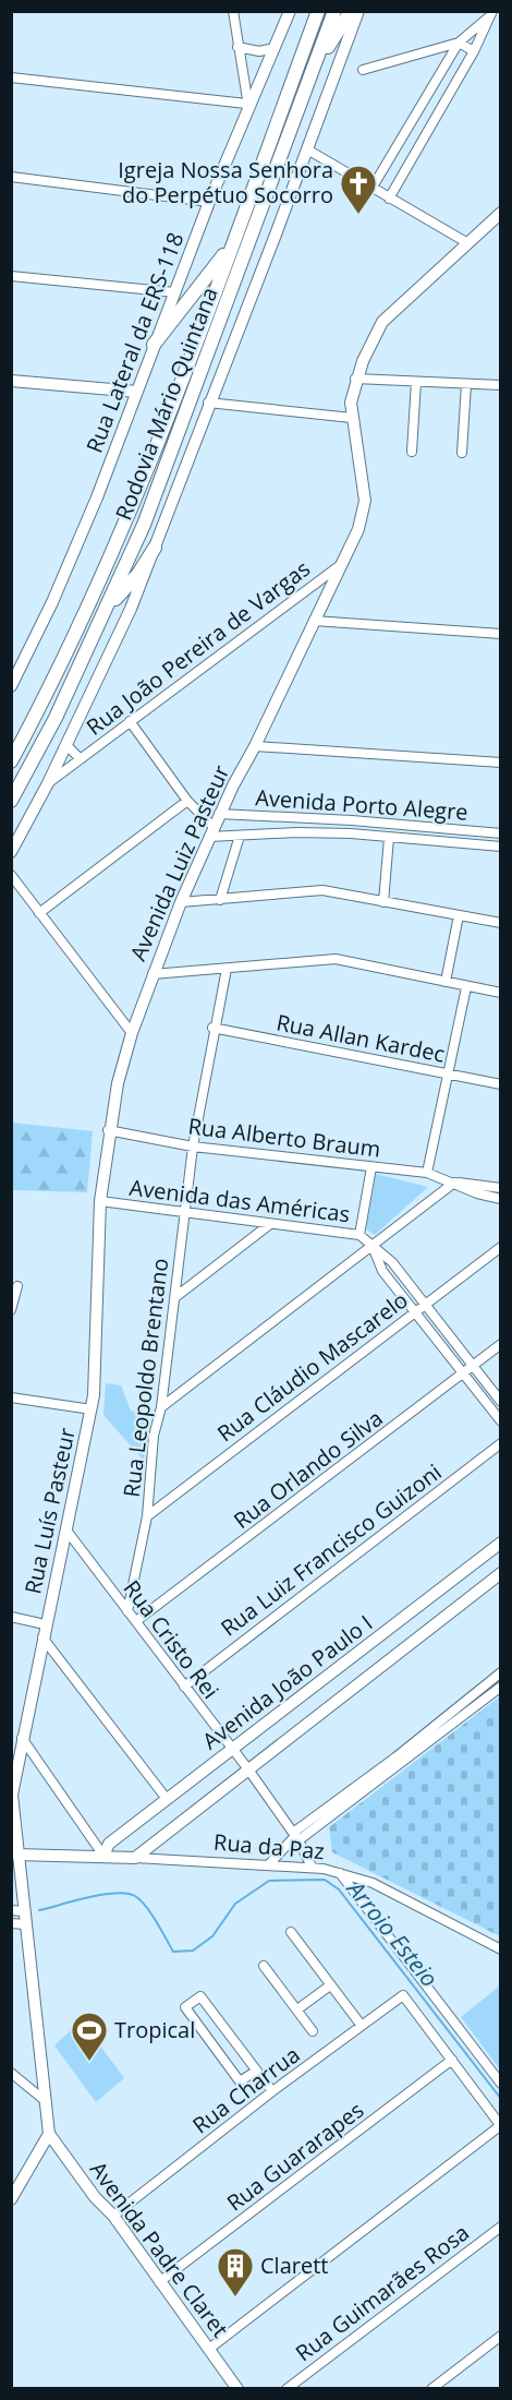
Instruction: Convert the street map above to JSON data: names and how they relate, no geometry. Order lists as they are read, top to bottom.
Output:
{
  "streets": {
    "highway": ["Rodovia Mário Quintana"],
    "main road": [
      "Rua Lateral da ERS-118",
      "Avenida Luiz Pasteur",
      "Rua Luís Pasteur",
      "Avenida João Paulo I",
      "Rua da Paz",
      "Avenida Padre Claret"
    ],
    "street": [
      "Rua João Pereira de Vargas",
      "Avenida Porto Alegre",
      "Rua Allan Kardec",
      "Rua Alberto Braum",
      "Avenida das Américas",
      "Rua Cláudio Mascarelo",
      "Rua Leopoldo Brentano",
      "Rua Orlando Silva",
      "Rua Luiz Francisco Guizoni",
      "Rua Cristo Rei",
      "Rua Charrua",
      "Rua Guararapes",
      "Rua Guimarães Rosa"
    ]
  },
  "crossings": [
    ["Avenida Porto Alegre", "Avenida Luiz Pasteur"],
    ["Avenida Luiz Pasteur", "Rua Alberto Braum"],
    ["Avenida Luiz Pasteur", "Rua Luís Pasteur"],
    ["Rua Allan Kardec", "Rua Leopoldo Brentano"],
    ["Rua Alberto Braum", "Rua Leopoldo Brentano"],
    ["Rua Alberto Braum", "Rua Luís Pasteur"],
    ["Avenida das Américas", "Rua Cláudio Mascarelo"],
    ["Avenida das Américas", "Rua Leopoldo Brentano"],
    ["Avenida das Américas", "Rua Orlando Silva"],
    ["Avenida das Américas", "Rua Luís Pasteur"],
    ["Rua Cláudio Mascarelo", "Rua Leopoldo Brentano"],
    ["Rua Leopoldo Brentano", "Rua Cristo Rei"],
    ["Rua Orlando Silva", "Rua Cristo Rei"],
    ["Rua Luís Pasteur", "Rua Cristo Rei"],
    ["Rua Luís Pasteur", "Rua da Paz"],
    ["Rua Luís Pasteur", "Avenida Padre Claret"],
    ["Rua Luiz Francisco Guizoni", "Rua Cristo Rei"],
    ["Rua Cristo Rei", "Avenida João Paulo I"],
    ["Rua Cristo Rei", "Rua da Paz"],
    ["Avenida João Paulo I", "Rua da Paz"],
    ["Rua Charrua", "Rua Guararapes"],
    ["Rua Charrua", "Avenida Padre Claret"],
    ["Rua Guararapes", "Avenida Padre Claret"]
  ],
  "water": ["Arroio Esteio"],
  "places": {
    "church": ["Igreja Nossa Senhora do Perpétuo Socorro"],
    "sports": ["Tropical"],
    "building": ["Clarett"]
  }
}
